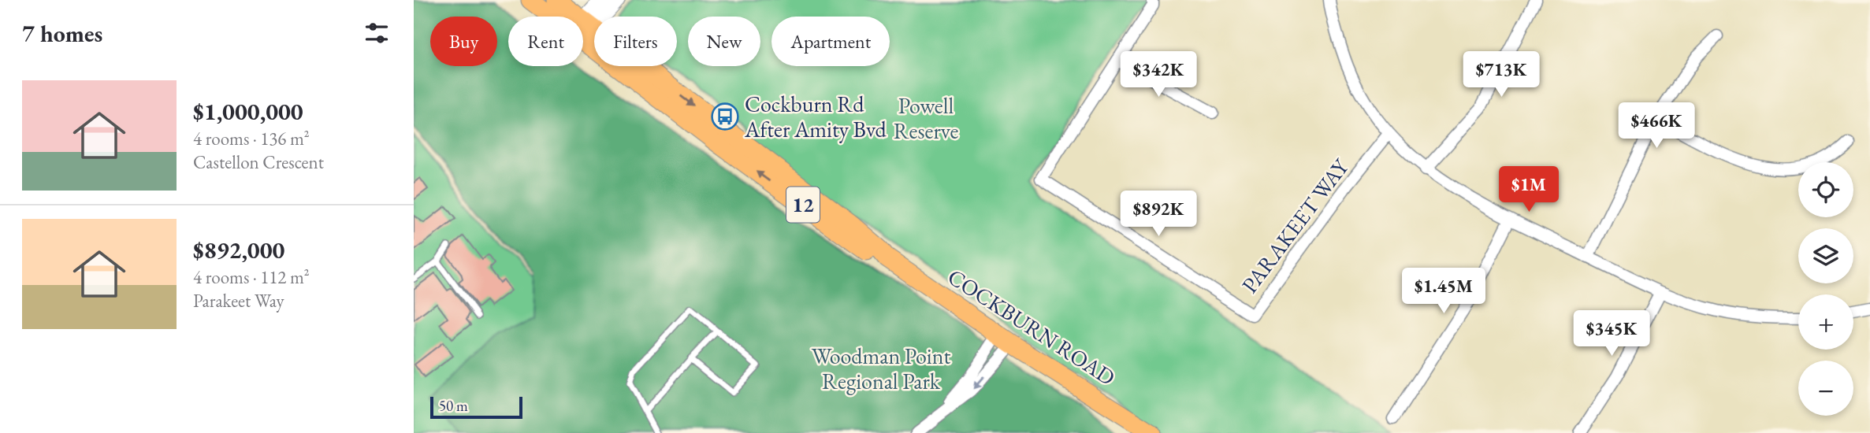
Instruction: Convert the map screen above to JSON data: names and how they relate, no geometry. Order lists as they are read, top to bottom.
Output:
{
  "streets": {
    "main road": ["12", "COCKBURN ROAD"],
    "street": ["PARAKEET WAY"]
  },
  "parks": ["Powell Reserve", "Woodman Point Regional Park"],
  "places": {
    "bus stop": ["Cockburn Rd After Amity Bvd"]
  },
  "scale_bar": "50 m",
  "page": {
    "heading": "7 homes",
    "chip": [
      "Buy",
      "Rent",
      "Filters",
      "New",
      "Apartment"
    ],
    "price": [
      "$342K",
      "$713K",
      "$466K",
      "$1M",
      "$892K",
      "$1.45M",
      "$345K"
    ],
    "list": [
      {
        "name": "$1,000,000",
        "note": "4 rooms · 136 m² · Castellon Crescent"
      },
      {
        "name": "$892,000",
        "note": "4 rooms · 112 m² · Parakeet Way"
      }
    ],
    "map_buttons": ["+", "−"],
    "scale": "50 m"
  }
}
